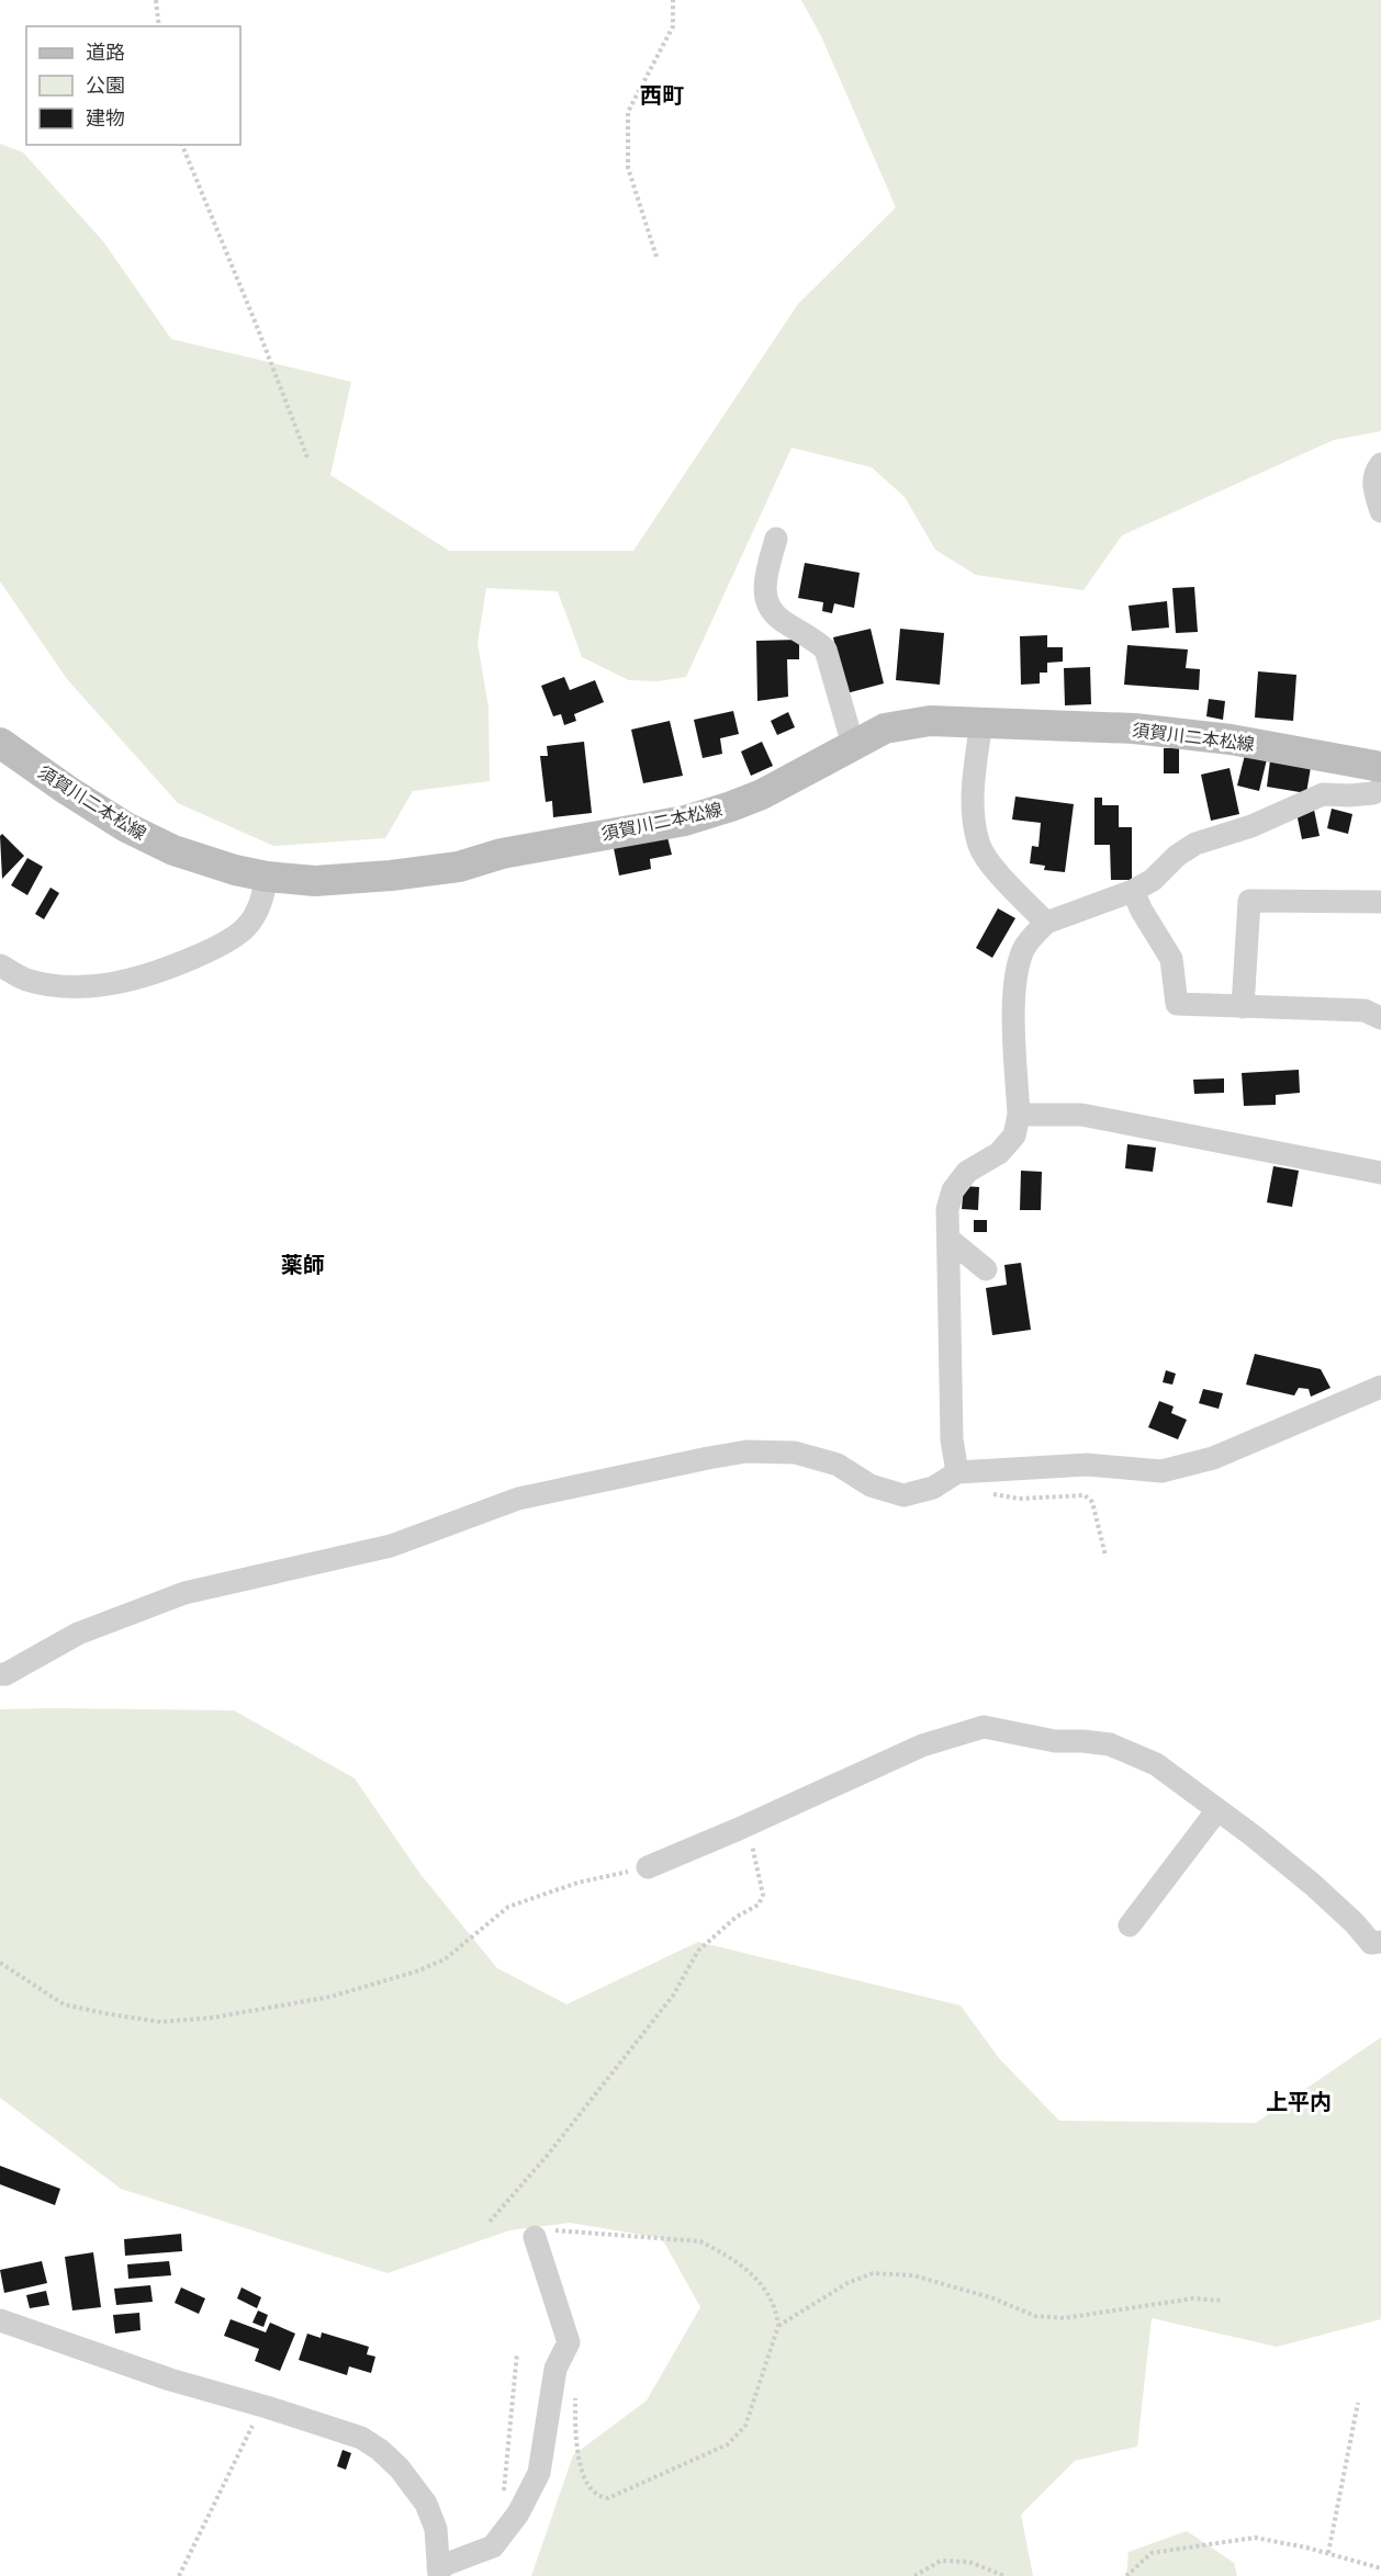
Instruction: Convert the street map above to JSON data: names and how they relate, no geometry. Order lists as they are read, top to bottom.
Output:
{
  "streets": {
    "main road": ["須賀川二本松線"]
  },
  "districts": ["西町", "薬師", "上平内"],
  "legend": ["道路", "公園", "建物"]
}
